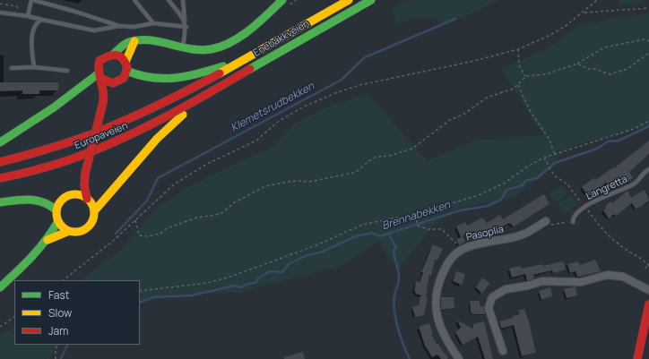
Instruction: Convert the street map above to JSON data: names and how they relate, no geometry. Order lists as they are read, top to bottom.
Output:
{
  "streets": {
    "main road": ["Enebakkveien", "Europaveien"],
    "street": ["Pasoplia"],
    "lane": ["Langretta"]
  },
  "crossings": [
    ["Enebakkveien", "Europaveien"]
  ],
  "water": ["Klemetsrudbekken", "Brennabekken"],
  "legend": ["Fast", "Slow", "Jam"]
}
